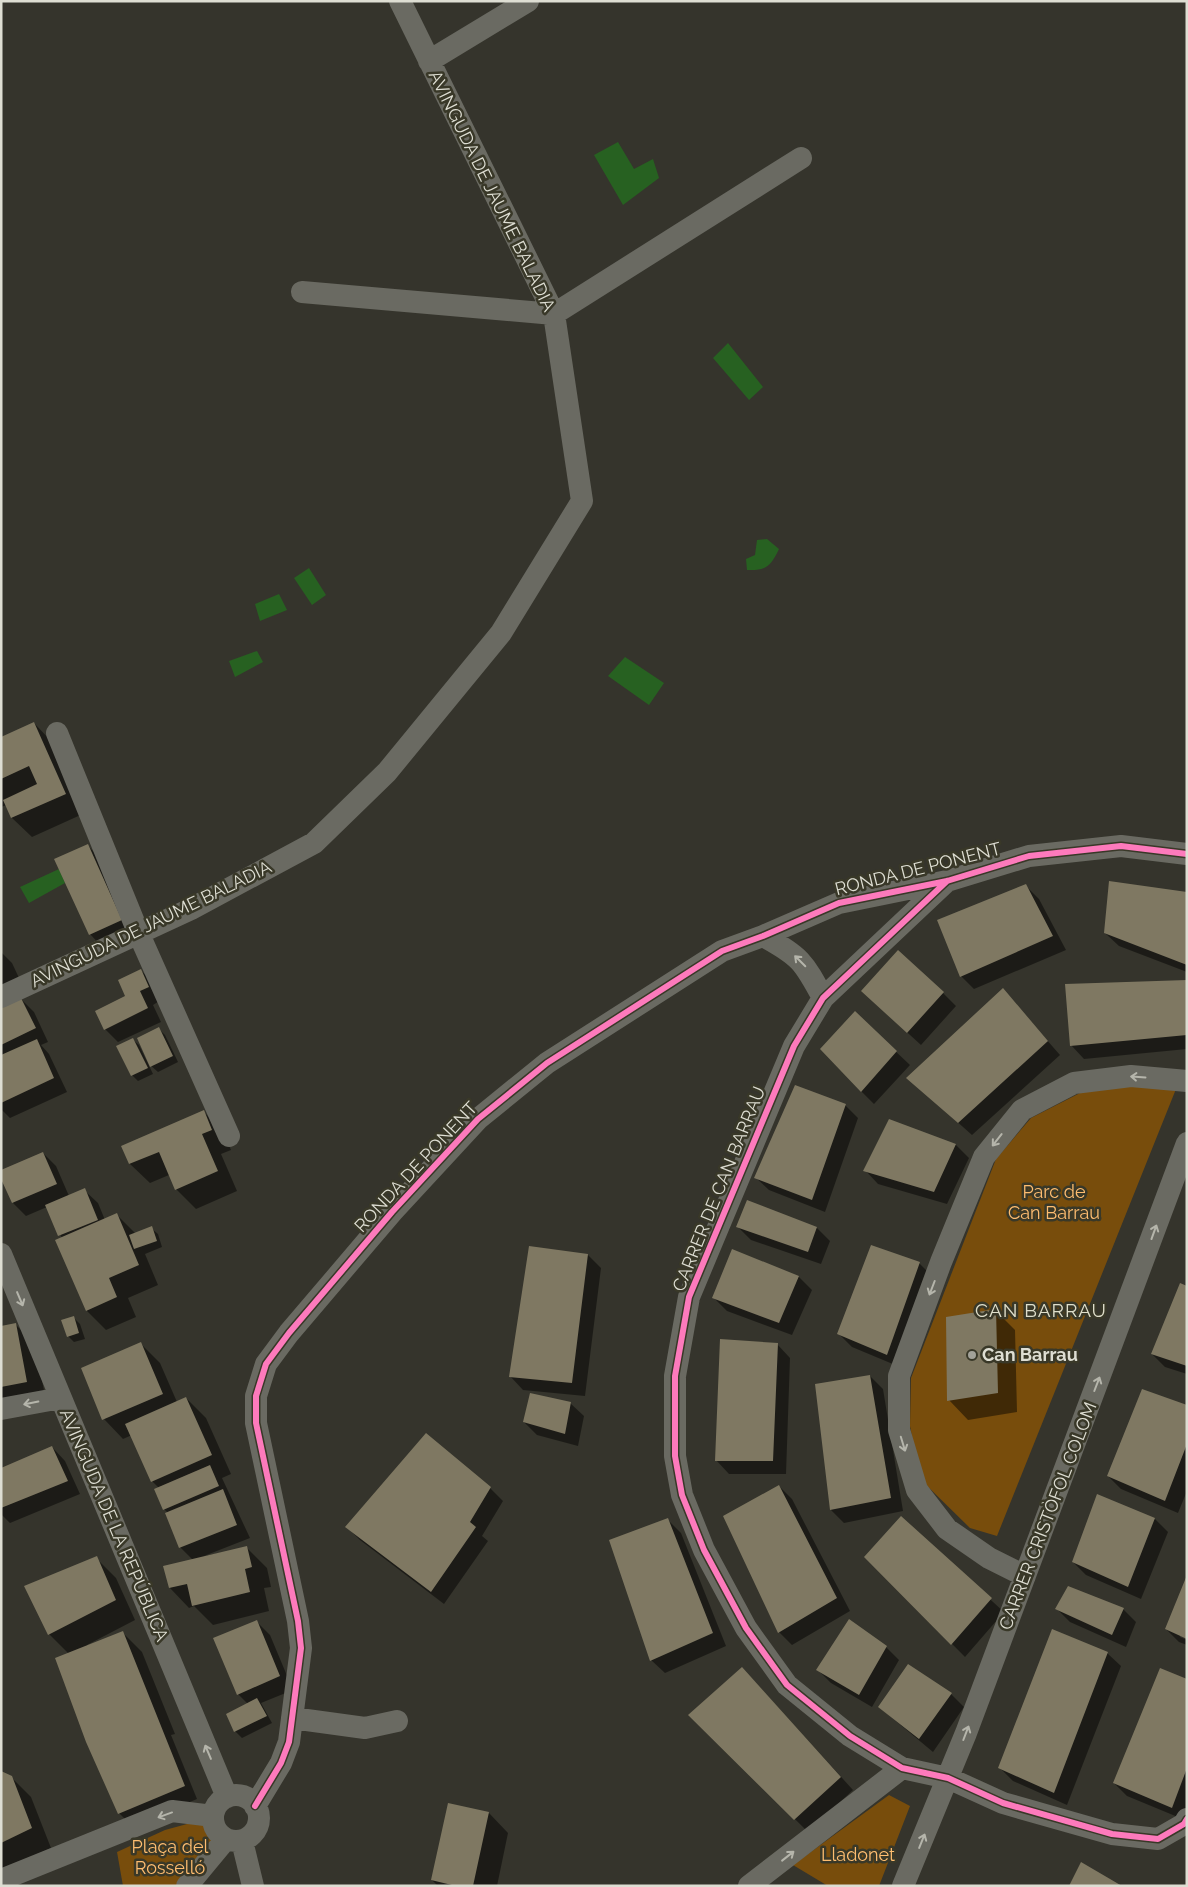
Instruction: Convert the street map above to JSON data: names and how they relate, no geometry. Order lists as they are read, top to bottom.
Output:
{
  "streets": {
    "street": [
      "AVINGUDA DE JAUME BALADIA",
      "RONDA DE PONENT",
      "CARRER DE CAN BARRAU",
      "CARRER CRISTÒFOL COLOM",
      "AVINGUDA DE LA REPÚBLICA"
    ]
  },
  "crossings": [
    ["RONDA DE PONENT", "CARRER DE CAN BARRAU"],
    ["RONDA DE PONENT", "AVINGUDA DE LA REPÚBLICA"],
    ["CARRER DE CAN BARRAU", "CARRER CRISTÒFOL COLOM"]
  ],
  "one_way": ["CARRER CRISTÒFOL COLOM"],
  "districts": ["CAN BARRAU"],
  "parks": ["Parc de Can Barrau", "Plaça del Rosselló", "Lladonet"],
  "places": ["Can Barrau"]
}
